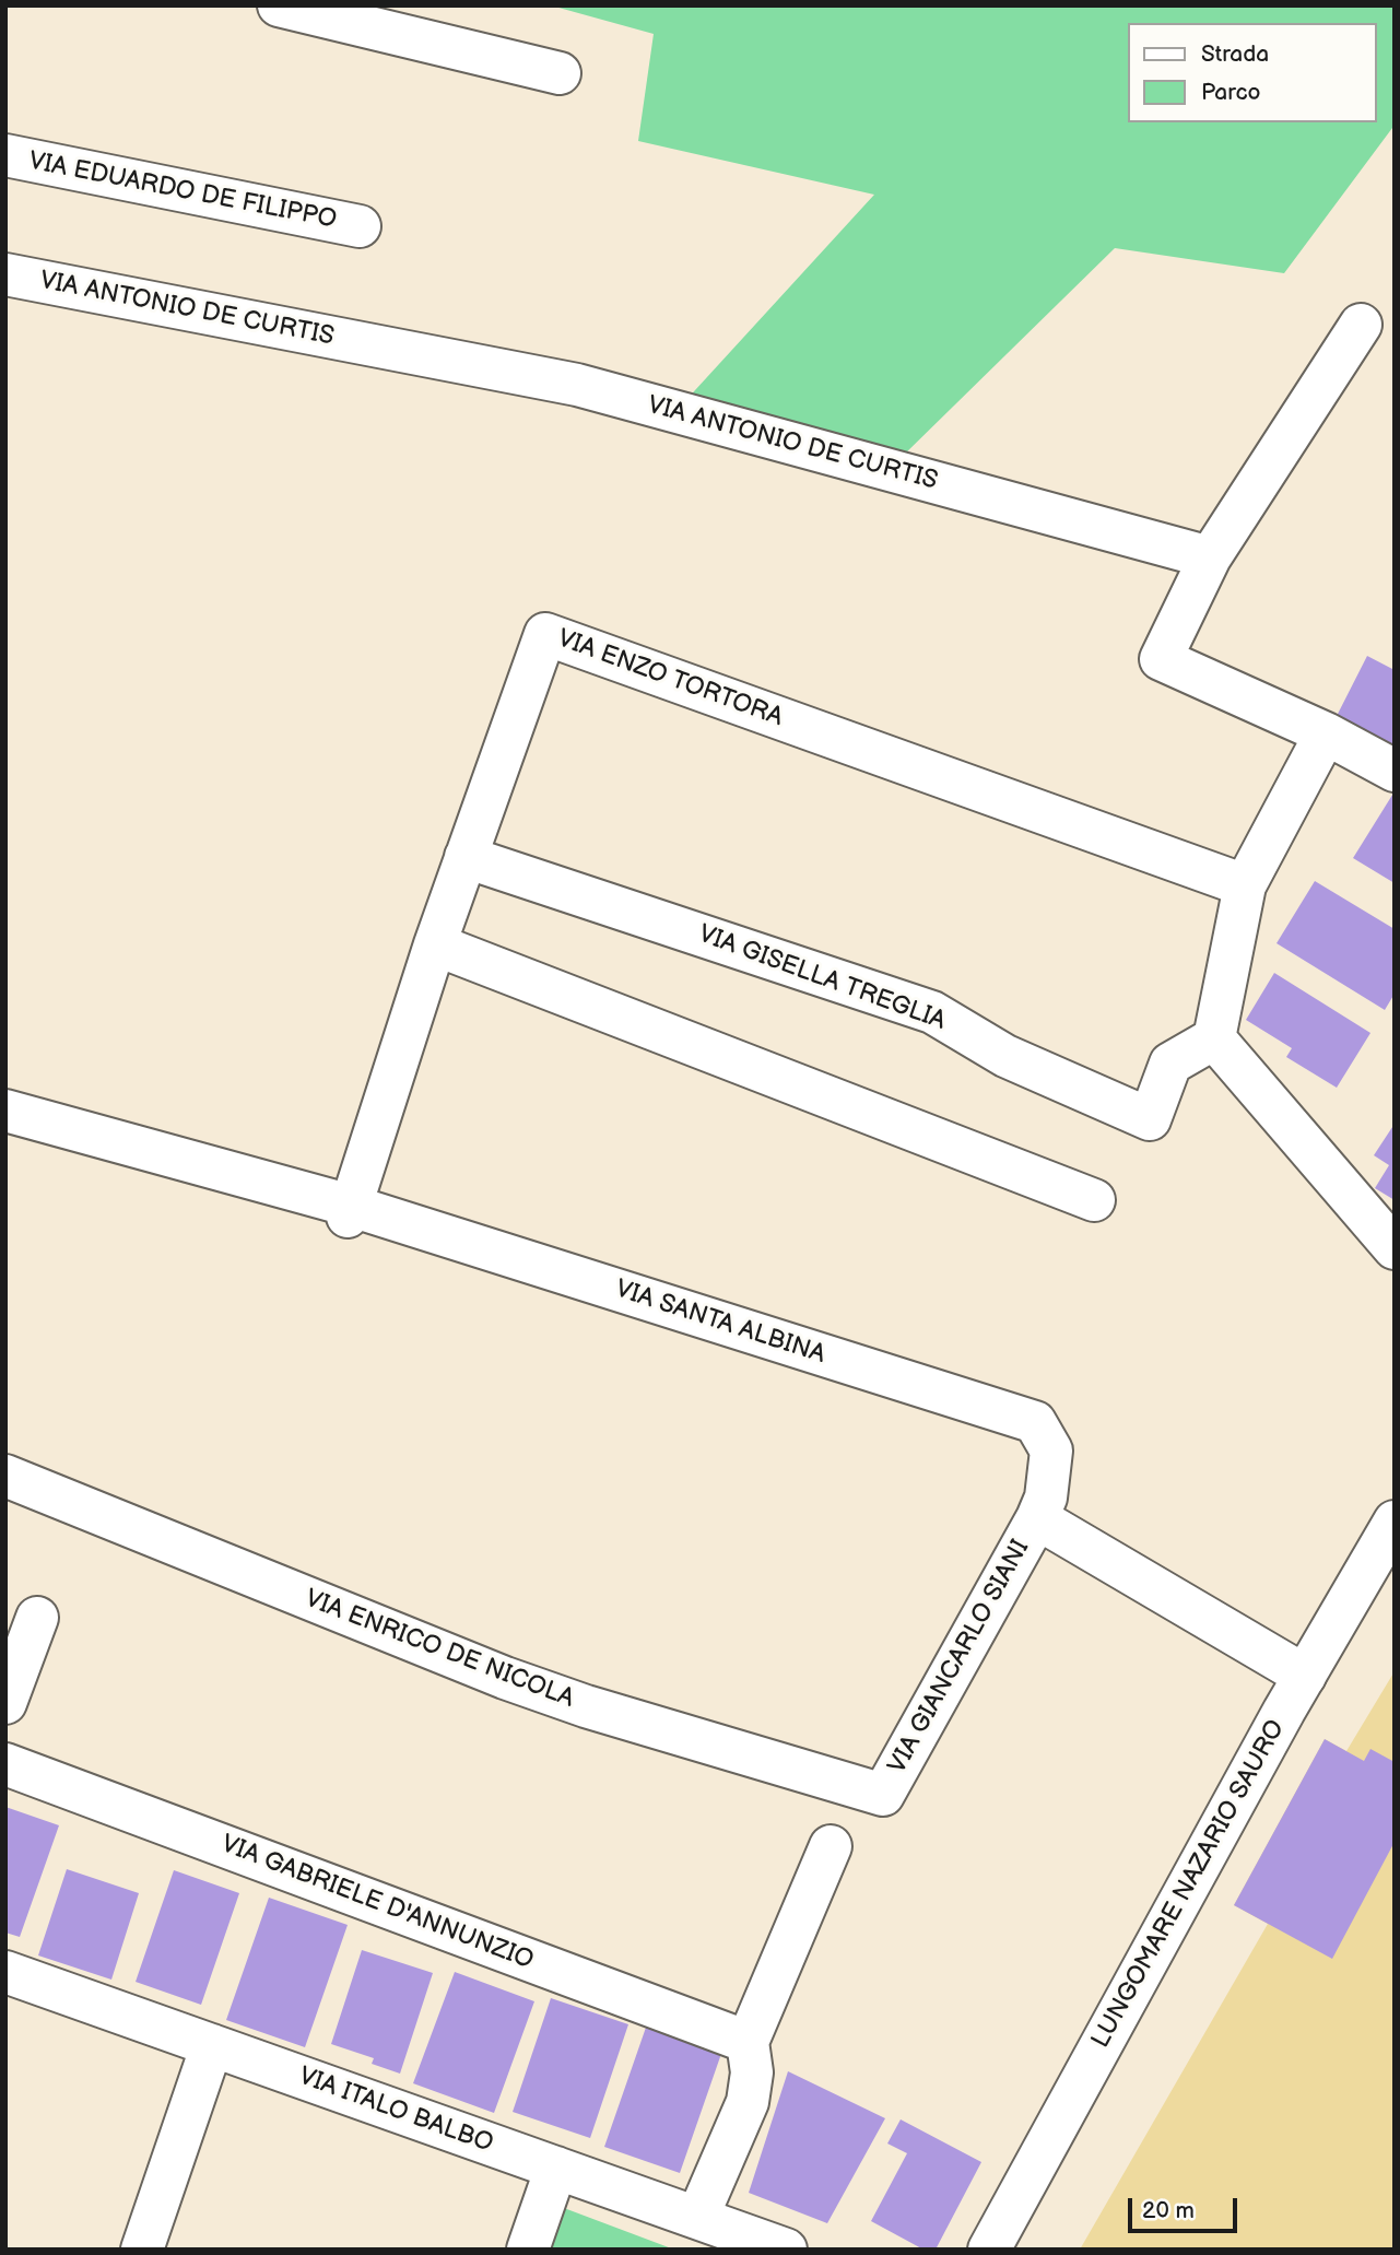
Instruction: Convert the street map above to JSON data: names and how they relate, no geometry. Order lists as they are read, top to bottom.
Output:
{
  "streets": {
    "street": [
      "VIA EDUARDO DE FILIPPO",
      "VIA ANTONIO DE CURTIS",
      "VIA ENZO TORTORA",
      "VIA GISELLA TREGLIA",
      "VIA SANTA ALBINA",
      "VIA ENRICO DE NICOLA",
      "VIA GIANCARLO SIANI",
      "LUNGOMARE NAZARIO SAURO",
      "VIA GABRIELE D'ANNUNZIO",
      "VIA ITALO BALBO"
    ]
  },
  "crossings": [
    ["VIA ENZO TORTORA", "VIA GISELLA TREGLIA"],
    ["VIA ENZO TORTORA", "VIA SANTA ALBINA"],
    ["VIA SANTA ALBINA", "VIA GIANCARLO SIANI"],
    ["VIA ENRICO DE NICOLA", "VIA GIANCARLO SIANI"]
  ],
  "legend": ["Strada", "Parco"],
  "scale_bar": "20 m"
}
